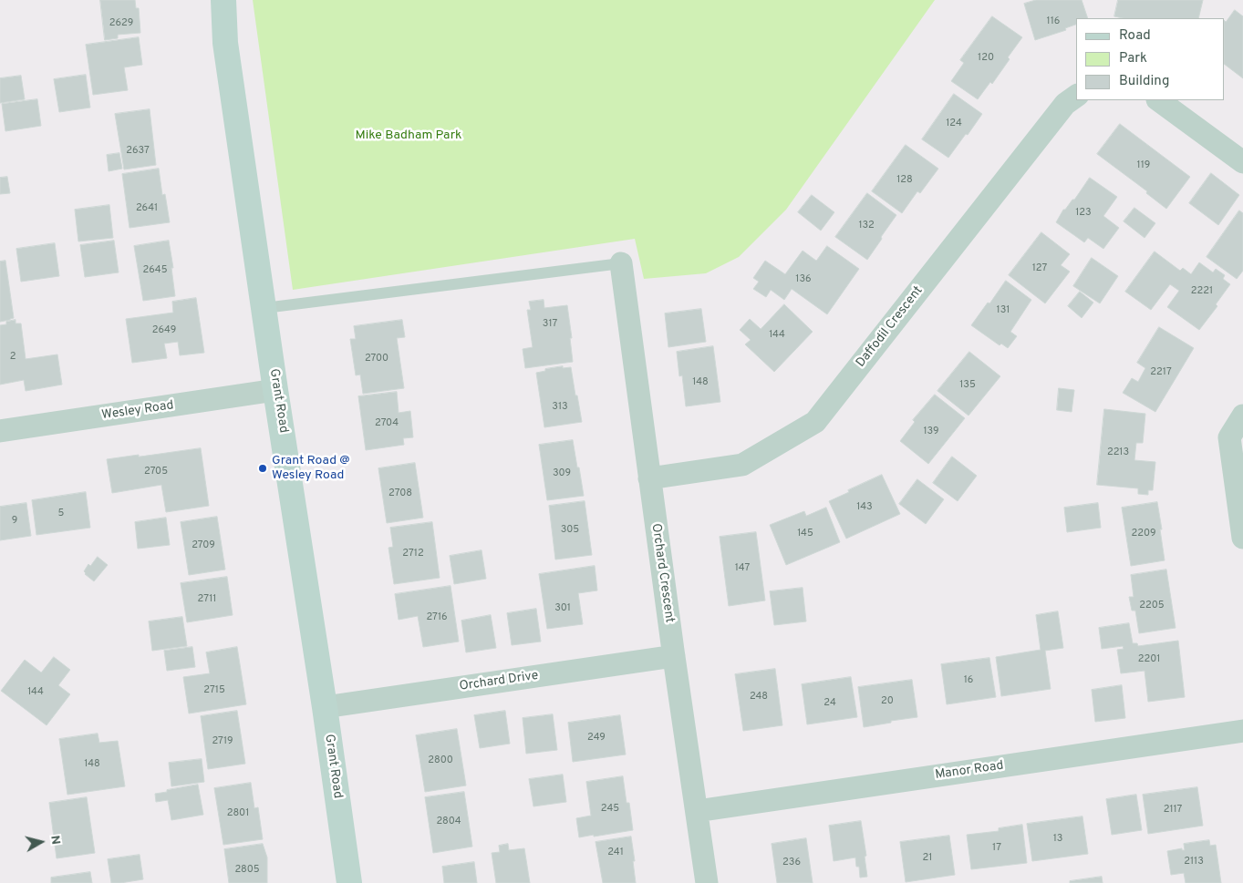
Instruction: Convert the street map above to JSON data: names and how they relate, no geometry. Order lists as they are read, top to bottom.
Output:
{
  "streets": {
    "street": [
      "Daffodil Crescent",
      "Grant Road",
      "Wesley Road",
      "Orchard Crescent",
      "Orchard Drive",
      "Manor Road"
    ]
  },
  "crossings": [
    ["Daffodil Crescent", "Orchard Crescent"],
    ["Grant Road", "Wesley Road"],
    ["Grant Road", "Orchard Drive"],
    ["Orchard Crescent", "Orchard Drive"],
    ["Orchard Crescent", "Manor Road"]
  ],
  "parks": ["Mike Badham Park"],
  "places": ["Grant Road @ Wesley Road"],
  "house_numbers": [
    "116",
    "2629",
    "120",
    "124",
    "2637",
    "119",
    "128",
    "2641",
    "123",
    "132",
    "127",
    "2645",
    "136",
    "2221",
    "131",
    "317",
    "2649",
    "144",
    "2",
    "2700",
    "2217",
    "148",
    "135",
    "313",
    "2704",
    "139",
    "2213",
    "2705",
    "309",
    "2708",
    "143",
    "5",
    "9",
    "305",
    "145",
    "2209",
    "2709",
    "2712",
    "147",
    "2711",
    "2205",
    "301",
    "2716",
    "2201",
    "16",
    "2715",
    "144",
    "248",
    "20",
    "24",
    "249",
    "2719",
    "2800",
    "148",
    "245",
    "2117",
    "2801",
    "2804",
    "13",
    "17",
    "241",
    "21",
    "2113",
    "236",
    "2805"
  ],
  "legend": ["Road", "Park", "Building"],
  "north": "right"
}
